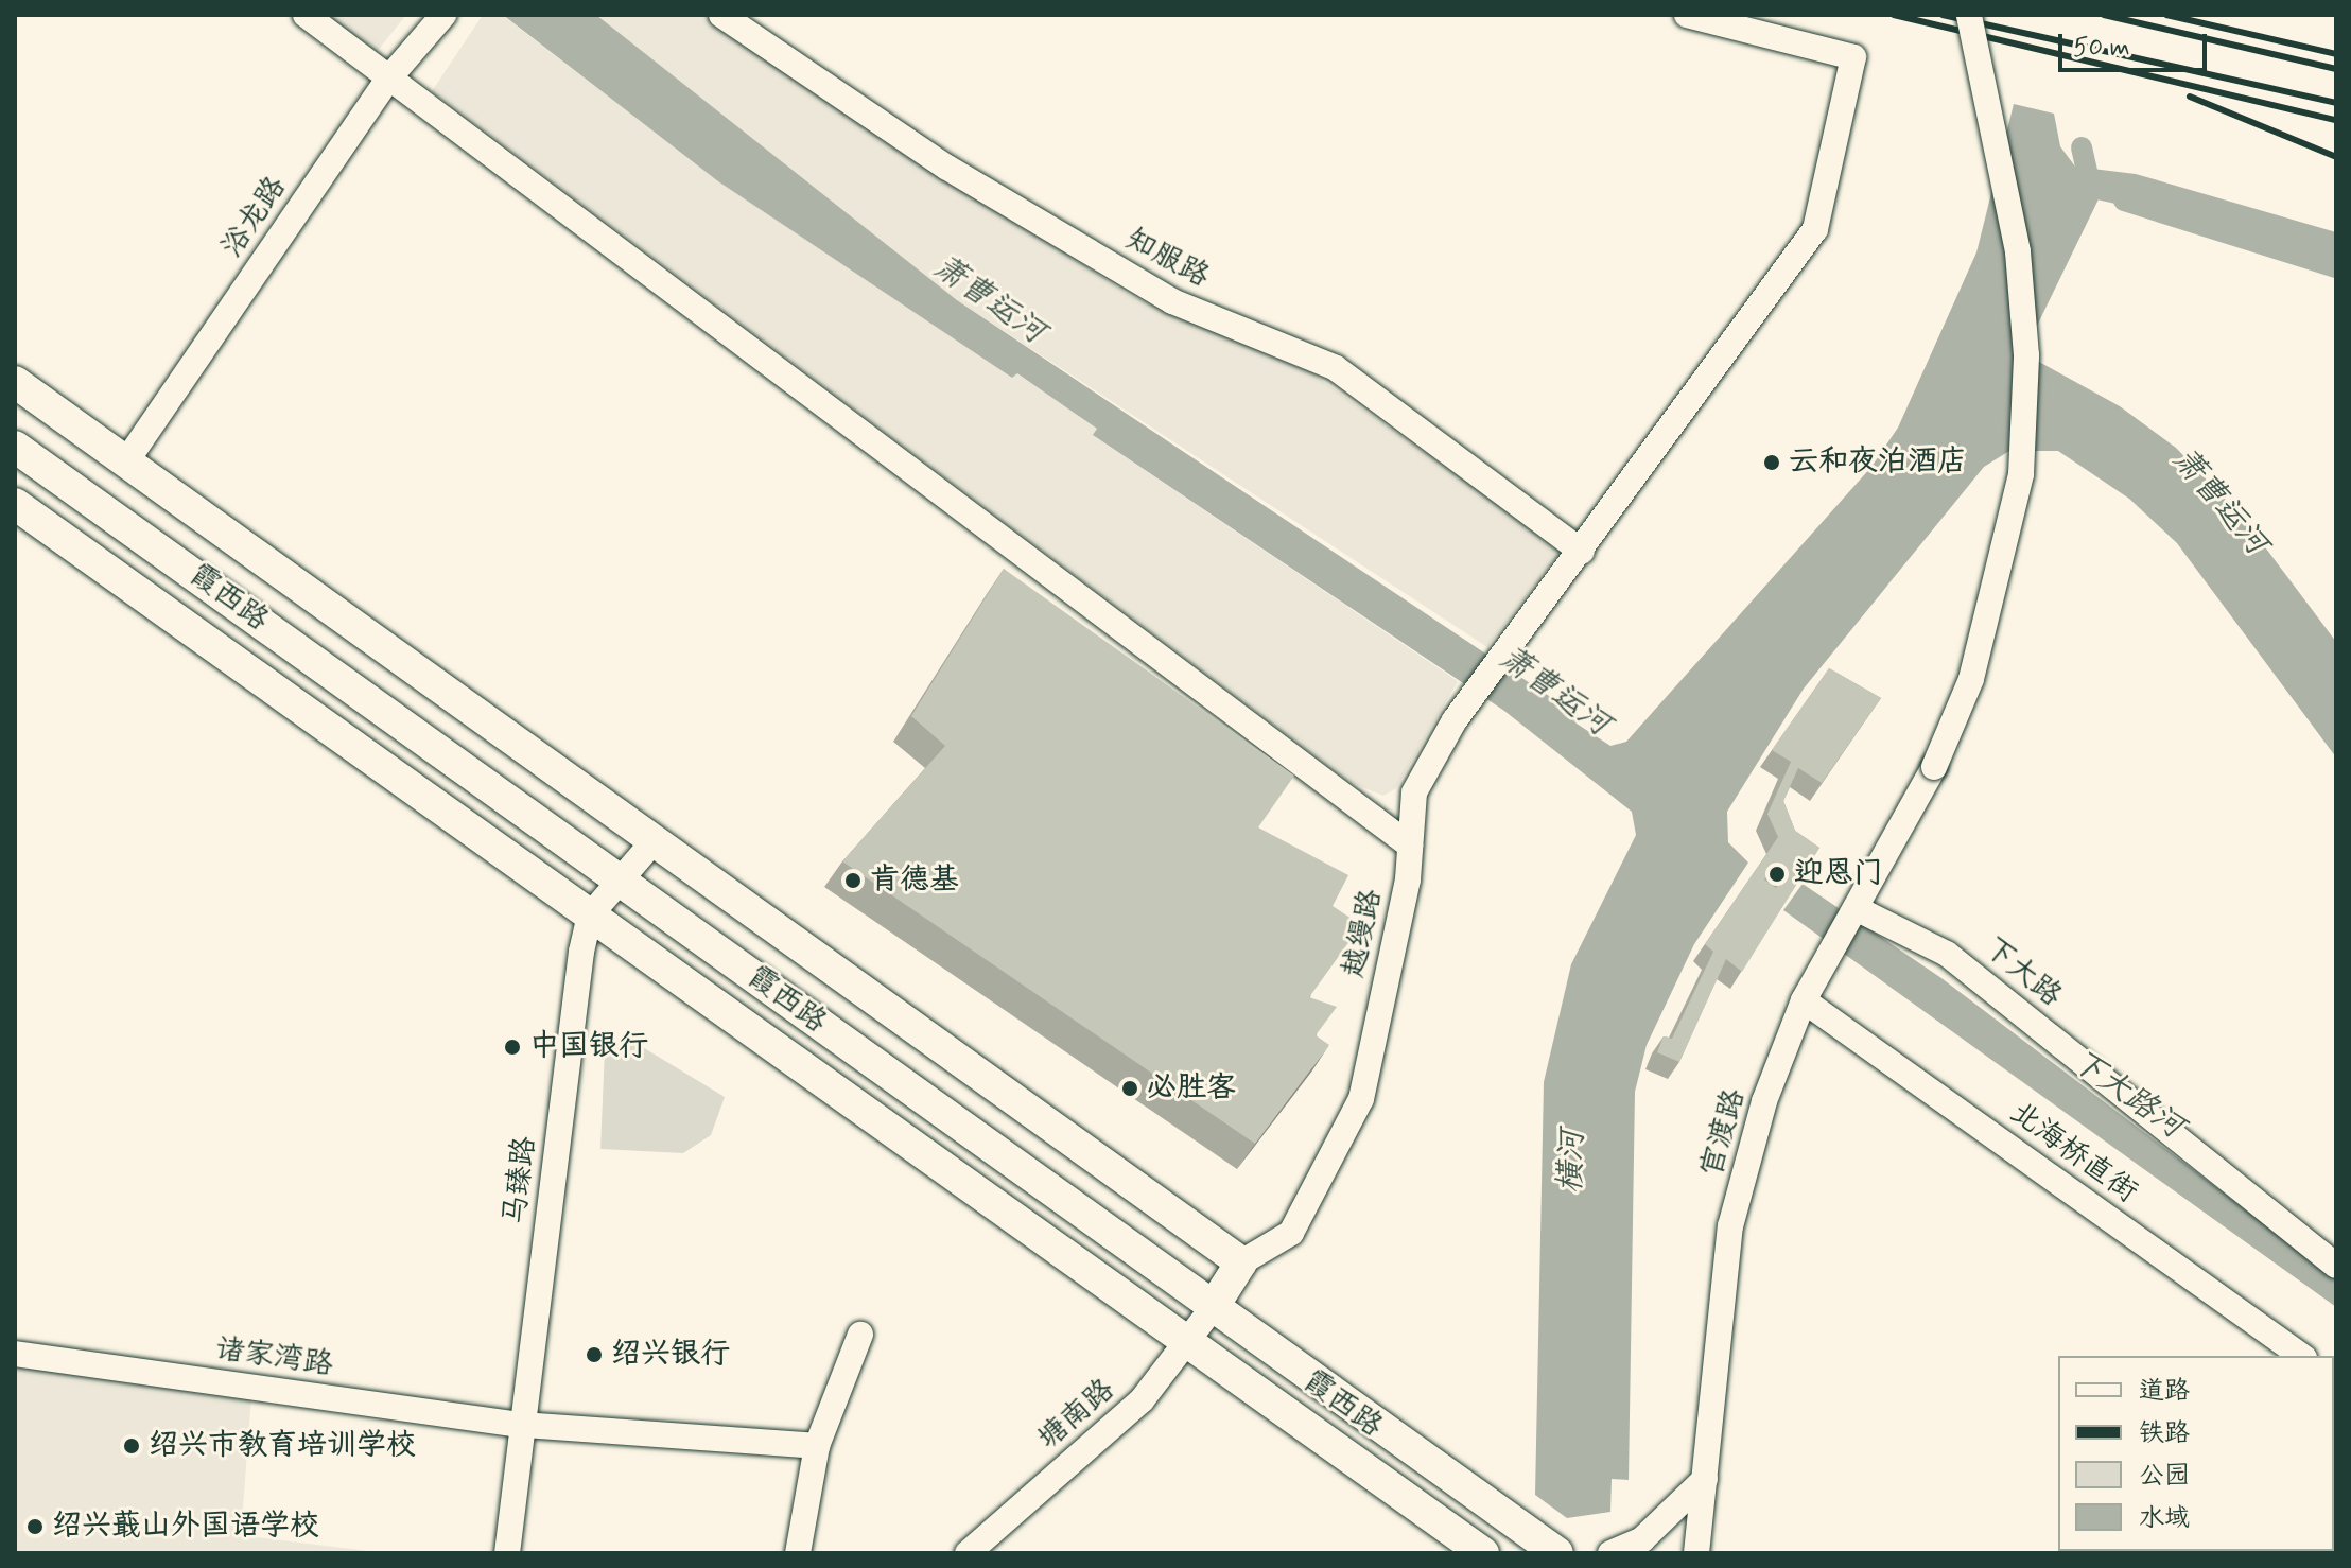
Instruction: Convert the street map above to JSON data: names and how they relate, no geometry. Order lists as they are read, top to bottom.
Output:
{
  "streets": {
    "main road": ["霞西路"],
    "street": [
      "浴龙路",
      "知服路",
      "越缦路",
      "下大路",
      "官渡路",
      "北海桥直街",
      "马臻路",
      "诸家湾路",
      "塘南路"
    ]
  },
  "crossings": [
    ["知服路", "越缦路"],
    ["霞西路", "马臻路"],
    ["霞西路", "塘南路"],
    ["下大路", "官渡路"],
    ["官渡路", "北海桥直街"],
    ["马臻路", "诸家湾路"]
  ],
  "water": ["萧曹运河", "下大路河", "横河"],
  "places": [
    "云和夜泊酒店",
    "迎恩门",
    "肯德基",
    "中国银行",
    "必胜客",
    "绍兴银行",
    "绍兴市教育培训学校",
    "绍兴蕺山外国语学校"
  ],
  "legend": [
    "道路",
    "铁路",
    "公园",
    "水域"
  ],
  "scale_bar": "50 m"
}
